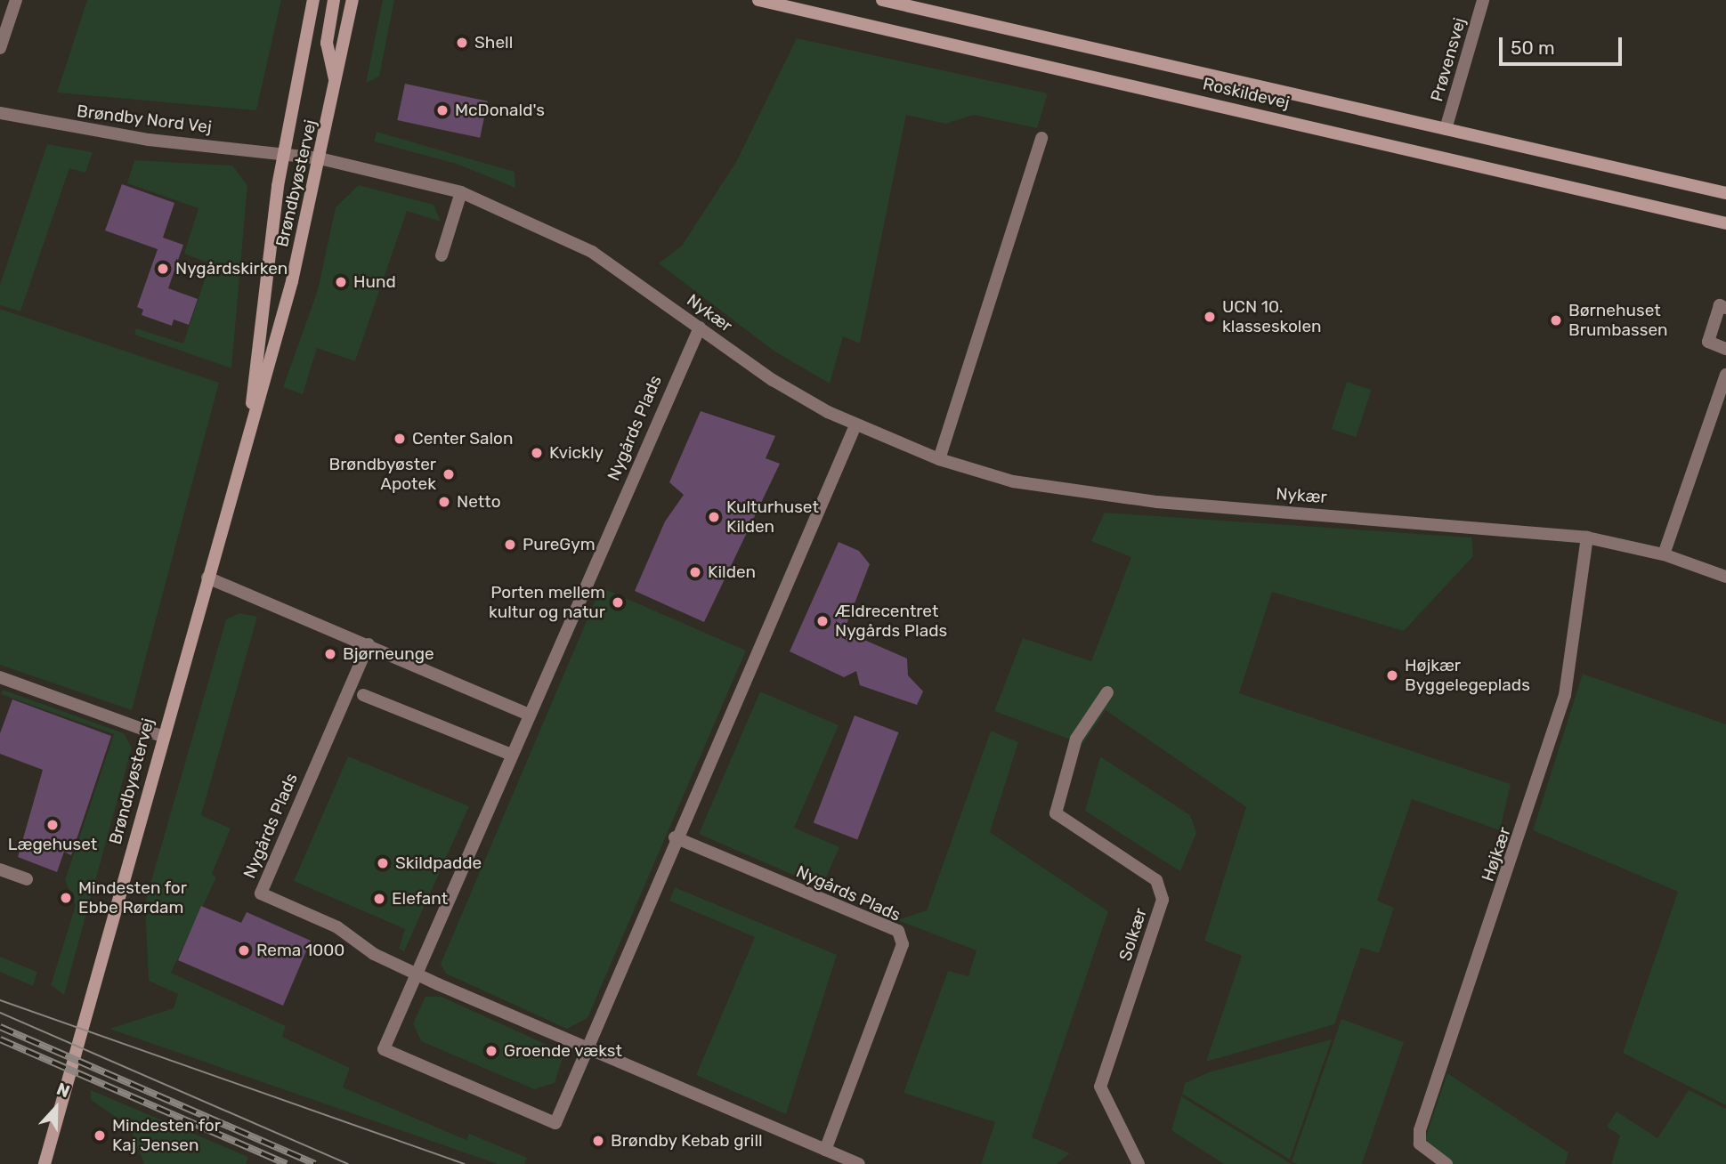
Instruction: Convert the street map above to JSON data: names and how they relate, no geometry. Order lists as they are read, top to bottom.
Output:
{
  "streets": {
    "main road": ["Roskildevej", "Brøndbyøstervej"],
    "street": [
      "Prøvensvej",
      "Brøndby Nord Vej",
      "Nykær",
      "Nygårds Plads",
      "Højkær",
      "Solkær"
    ]
  },
  "crossings": [
    ["Prøvensvej", "Roskildevej"],
    ["Brøndby Nord Vej", "Brøndbyøstervej"],
    ["Brøndby Nord Vej", "Nykær"],
    ["Brøndbyøstervej", "Nykær"],
    ["Nykær", "Nygårds Plads"],
    ["Nykær", "Højkær"]
  ],
  "places": [
    "Shell",
    "McDonald's",
    "Nygårdskirken",
    "Hund",
    "UCN 10. klasseskolen",
    "Børnehuset Brumbassen",
    "Center Salon",
    "Kvickly",
    "Brøndbyøster Apotek",
    "Netto",
    "Kulturhuset Kilden",
    "PureGym",
    "Kilden",
    "Porten mellem kultur og natur",
    "Ældrecentret Nygårds Plads",
    "Bjørneunge",
    "Højkær Byggelegeplads",
    "Lægehuset",
    "Skildpadde",
    "Mindesten for Ebbe Rørdam",
    "Elefant",
    "Rema 1000",
    "Groende vækst",
    "Mindesten for Kaj Jensen",
    "Brøndby Kebab grill"
  ],
  "scale_bar": "50 m",
  "north": "top"
}
